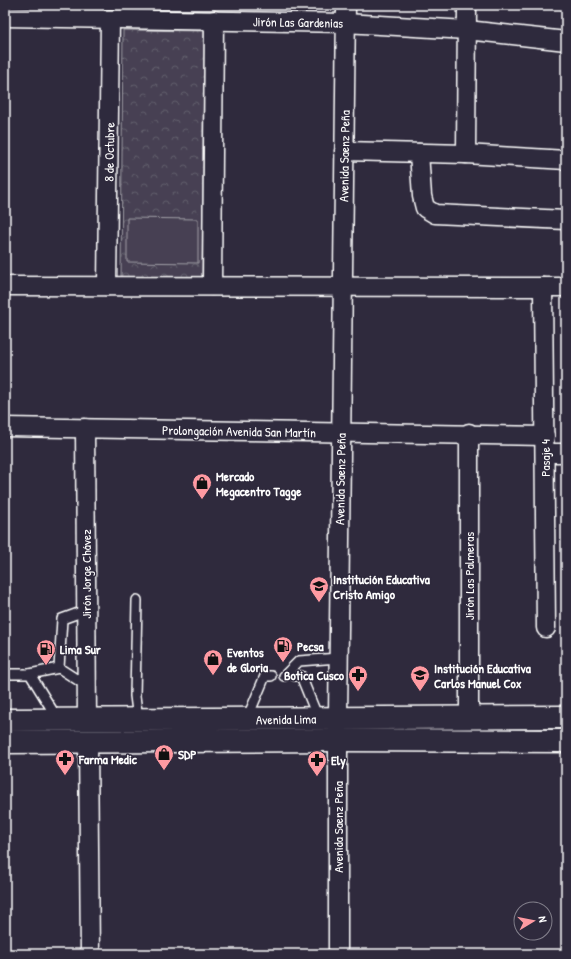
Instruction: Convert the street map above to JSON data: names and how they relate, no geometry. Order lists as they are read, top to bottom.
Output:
{
  "streets": {
    "main road": ["Avenida Lima"],
    "street": [
      "Jirón Las Gardenias",
      "8 de Octubre",
      "Avenida Saenz Peña",
      "Prolongación Avenida San Martín",
      "Pasaje 4",
      "Jirón Jorge Chávez",
      "Jirón Las Palmeras"
    ]
  },
  "crossings": [
    ["Jirón Las Gardenias", "8 de Octubre"],
    ["Jirón Las Gardenias", "Avenida Saenz Peña"],
    ["Avenida Saenz Peña", "Prolongación Avenida San Martín"],
    ["Avenida Saenz Peña", "Avenida Lima"],
    ["Prolongación Avenida San Martín", "Pasaje 4"],
    ["Prolongación Avenida San Martín", "Jirón Jorge Chávez"],
    ["Prolongación Avenida San Martín", "Jirón Las Palmeras"],
    ["Jirón Jorge Chávez", "Avenida Lima"],
    ["Jirón Las Palmeras", "Avenida Lima"]
  ],
  "places": {
    "shop": ["Mercado Megacentro Tagge", "Eventos de Gloria", "SDP"],
    "school or university": ["Institución Educativa Cristo Amigo", "Institución Educativa Carlos Manuel Cox"],
    "fuel station": ["Pecsa", "Lima Sur"],
    "pharmacy": ["Botica Cusco", "Farma Medic", "Ely"]
  },
  "north": "right"
}
